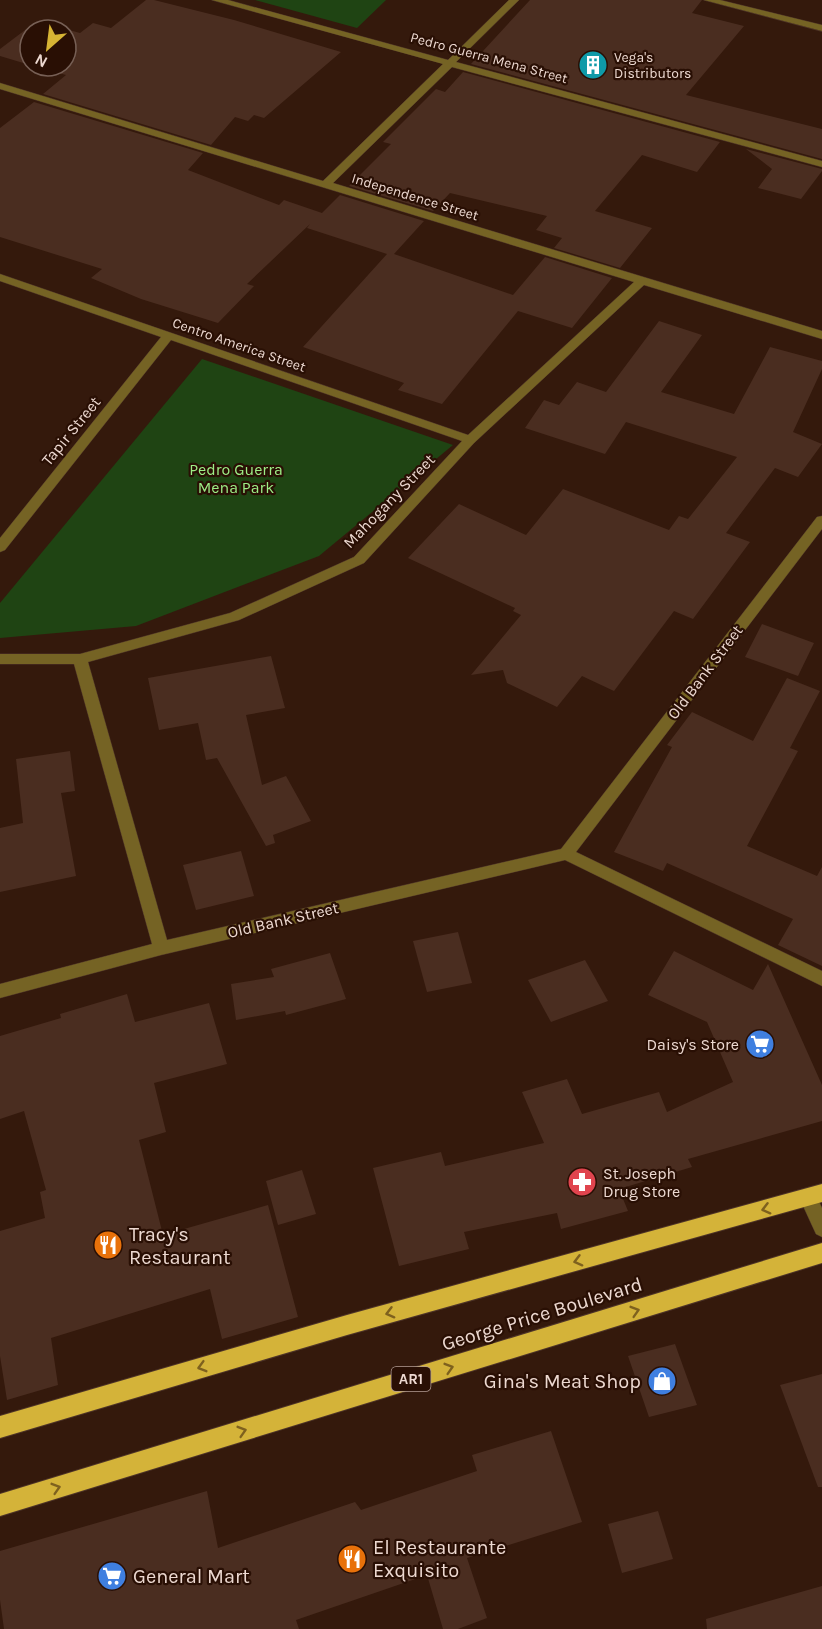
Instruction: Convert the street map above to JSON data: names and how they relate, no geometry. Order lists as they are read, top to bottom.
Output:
{
  "streets": {
    "highway": ["George Price Boulevard", "AR1"],
    "street": [
      "Pedro Guerra Mena Street",
      "Independence Street",
      "Centro America Street",
      "Tapir Street",
      "Mahogany Street",
      "Old Bank Street"
    ]
  },
  "crossings": [
    ["Independence Street", "Mahogany Street"],
    ["Centro America Street", "Tapir Street"],
    ["Centro America Street", "Mahogany Street"]
  ],
  "parks": ["Pedro Guerra Mena Park"],
  "places": {
    "building": ["Vega's Distributors"],
    "supermarket": ["Daisy's Store", "General Mart"],
    "pharmacy": ["St. Joseph Drug Store"],
    "restaurant": ["Tracy's Restaurant", "El Restaurante Exquisito"],
    "shop": ["Gina's Meat Shop"]
  },
  "north": "bottom left"
}
